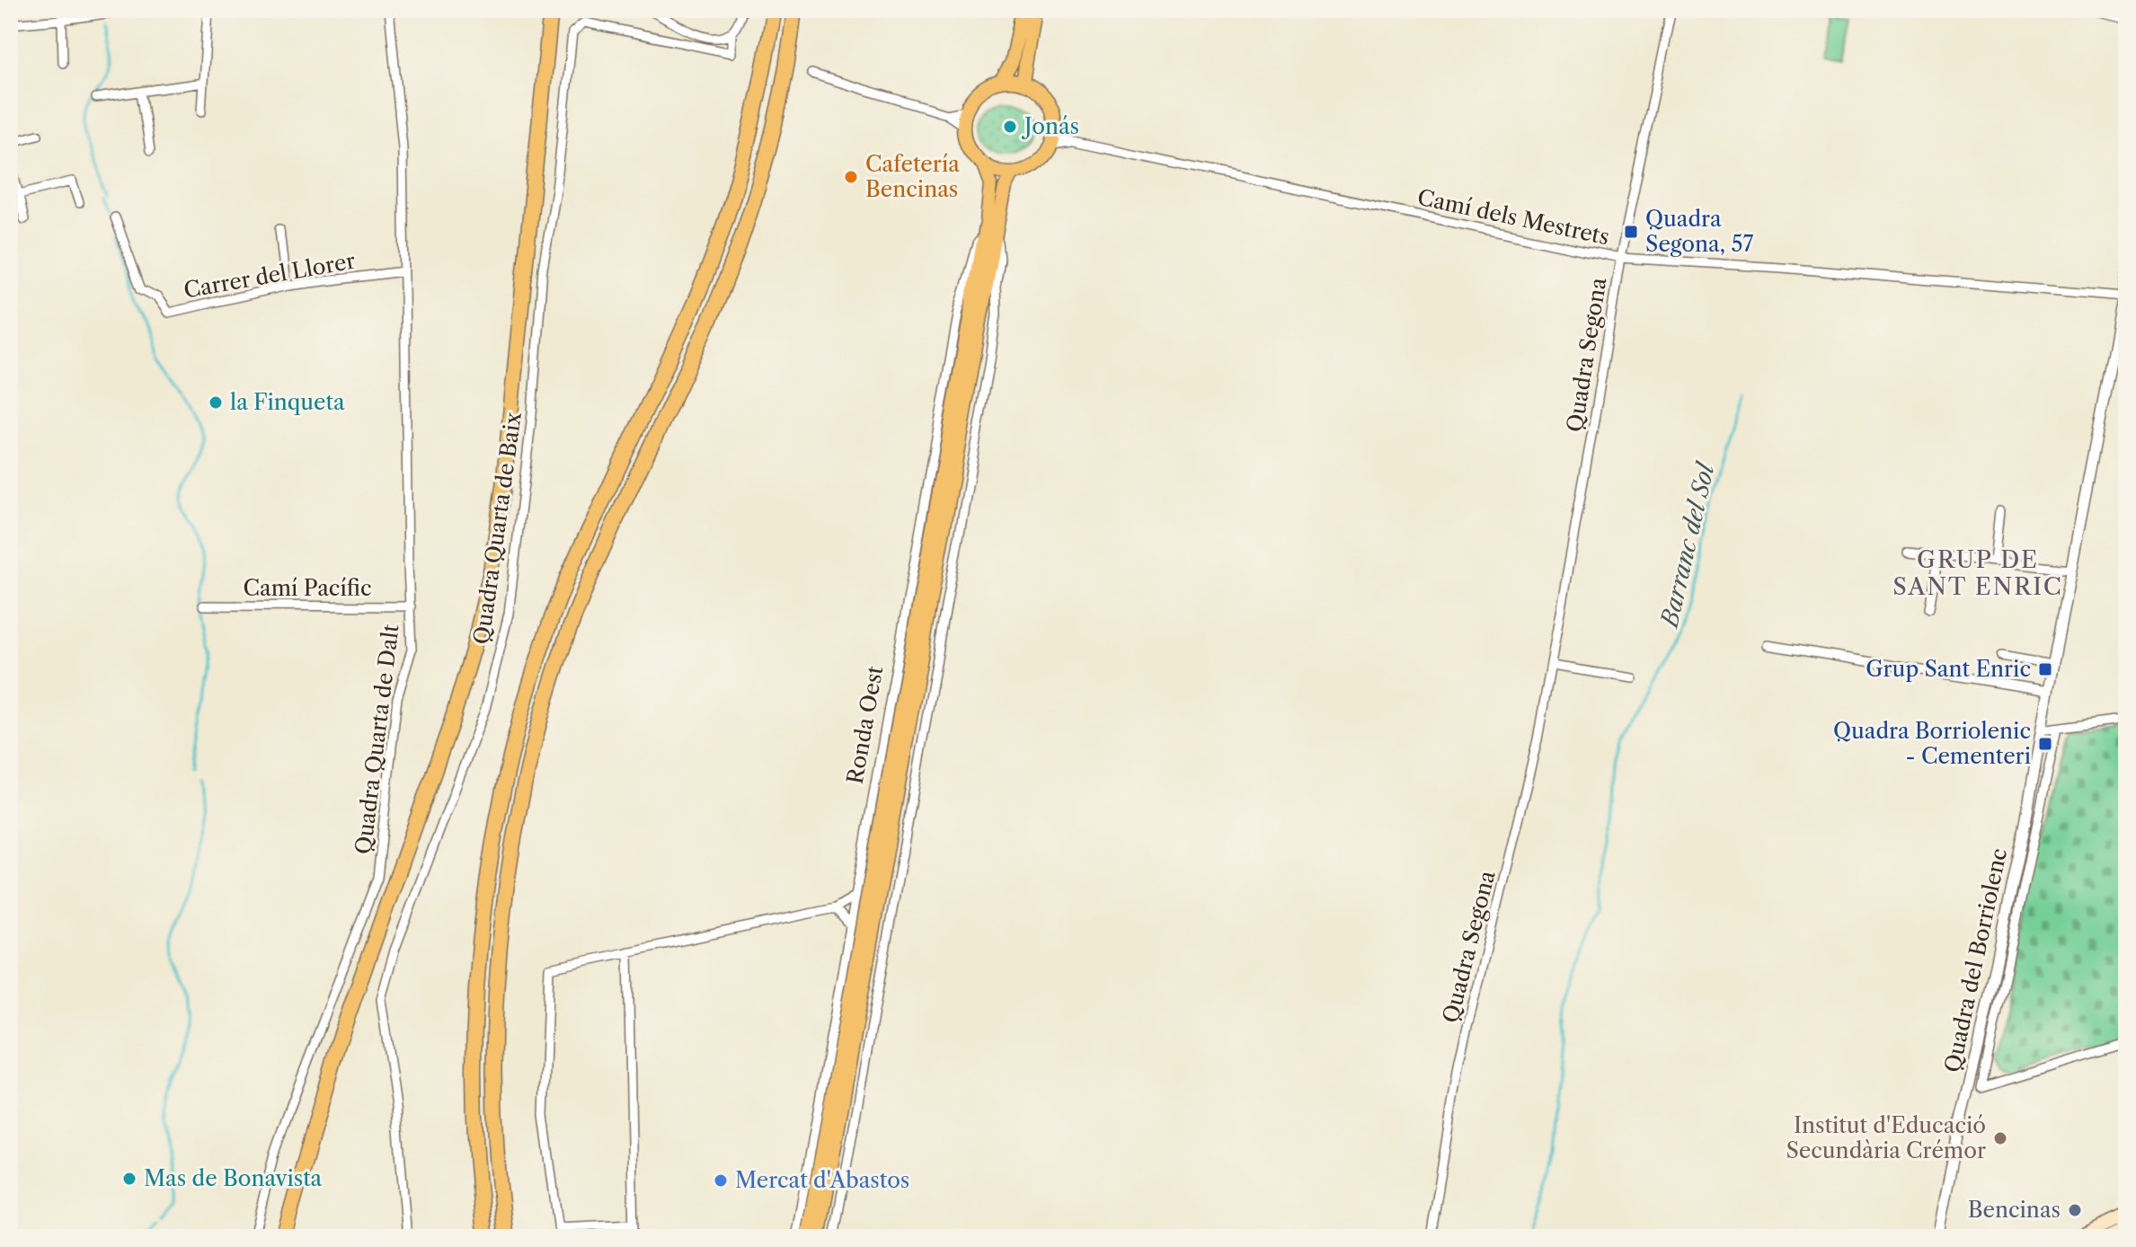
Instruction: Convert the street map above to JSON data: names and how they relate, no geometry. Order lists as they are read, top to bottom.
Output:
{
  "streets": {
    "main road": ["Ronda Oest"],
    "street": [
      "Camí dels Mestrets",
      "Carrer del Llorer",
      "Quadra Segona",
      "Quadra Quarta de Baix",
      "Camí Pacífic",
      "Quadra Quarta de Dalt",
      "Quadra del Borriolenc"
    ]
  },
  "crossings": [
    ["Camí dels Mestrets", "Quadra Segona"],
    ["Camí dels Mestrets", "Ronda Oest"],
    ["Camí dels Mestrets", "Quadra del Borriolenc"],
    ["Carrer del Llorer", "Quadra Quarta de Dalt"],
    ["Camí Pacífic", "Quadra Quarta de Dalt"]
  ],
  "districts": ["GRUP DE SANT ENRIC"],
  "water": ["Barranc del Sol"],
  "places": {
    "other": [
      "Jonás",
      "Cafetería Bencinas",
      "la Finqueta",
      "Institut d'Educació Secundària Crémor",
      "Mas de Bonavista",
      "Mercat d'Abastos",
      "Bencinas"
    ],
    "transit": ["Quadra Segona, 57", "Grup Sant Enric", "Quadra Borriolenic - Cementeri"]
  }
}
